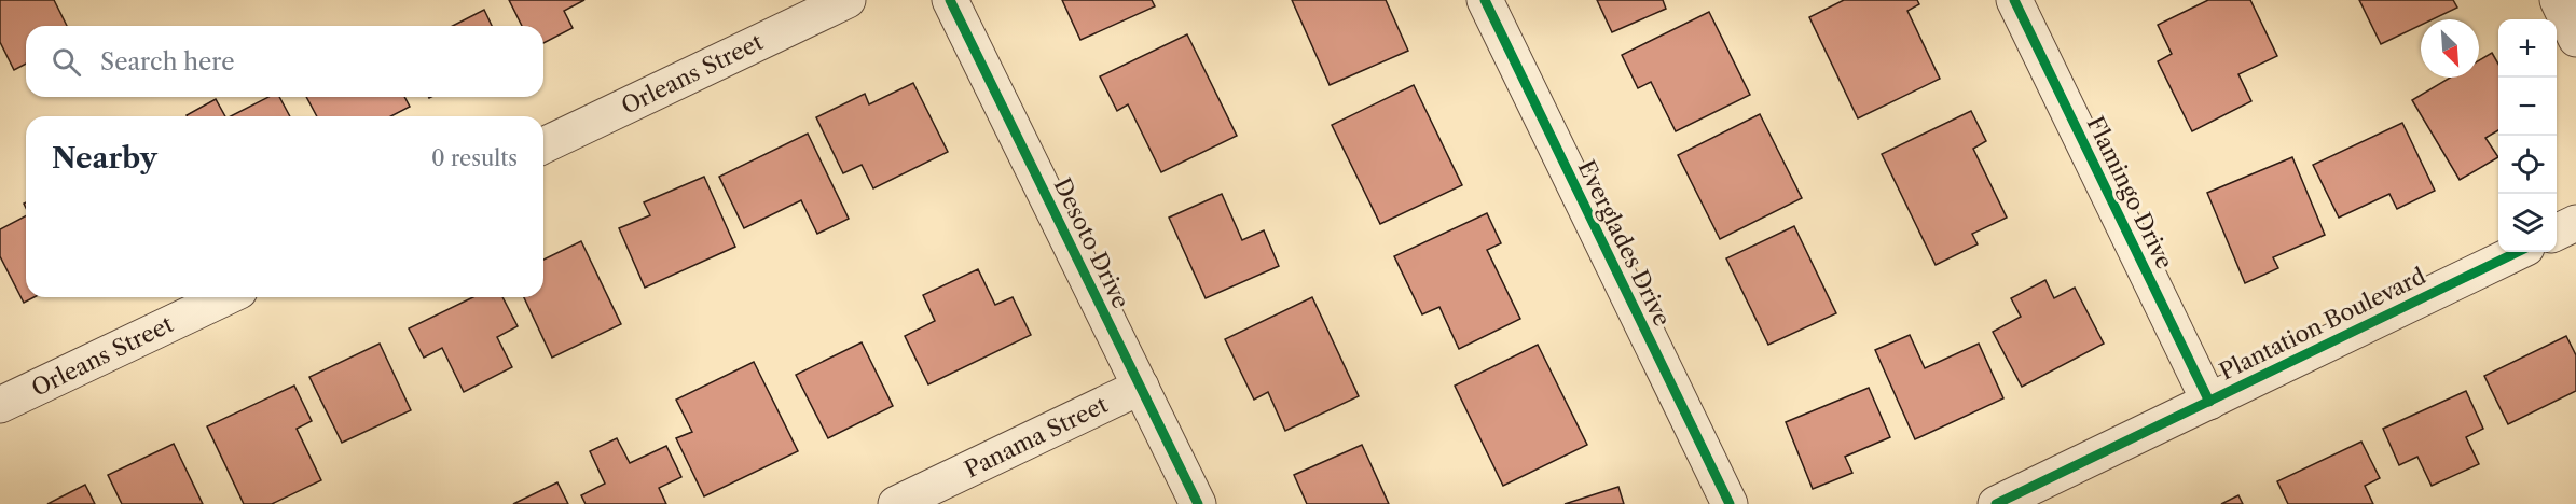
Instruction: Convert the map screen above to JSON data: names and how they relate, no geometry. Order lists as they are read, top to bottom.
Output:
{
  "streets": {
    "street": [
      "Orleans Street",
      "Flamingo Drive",
      "Desoto Drive",
      "Everglades Drive",
      "Plantation Boulevard",
      "Panama Street"
    ]
  },
  "crossings": [
    ["Flamingo Drive", "Plantation Boulevard"],
    ["Desoto Drive", "Panama Street"]
  ],
  "north": "bottom right",
  "page": {
    "map_buttons": ["+", "−"],
    "search": "Search here",
    "heading": ["Nearby", "0 results"]
  }
}
